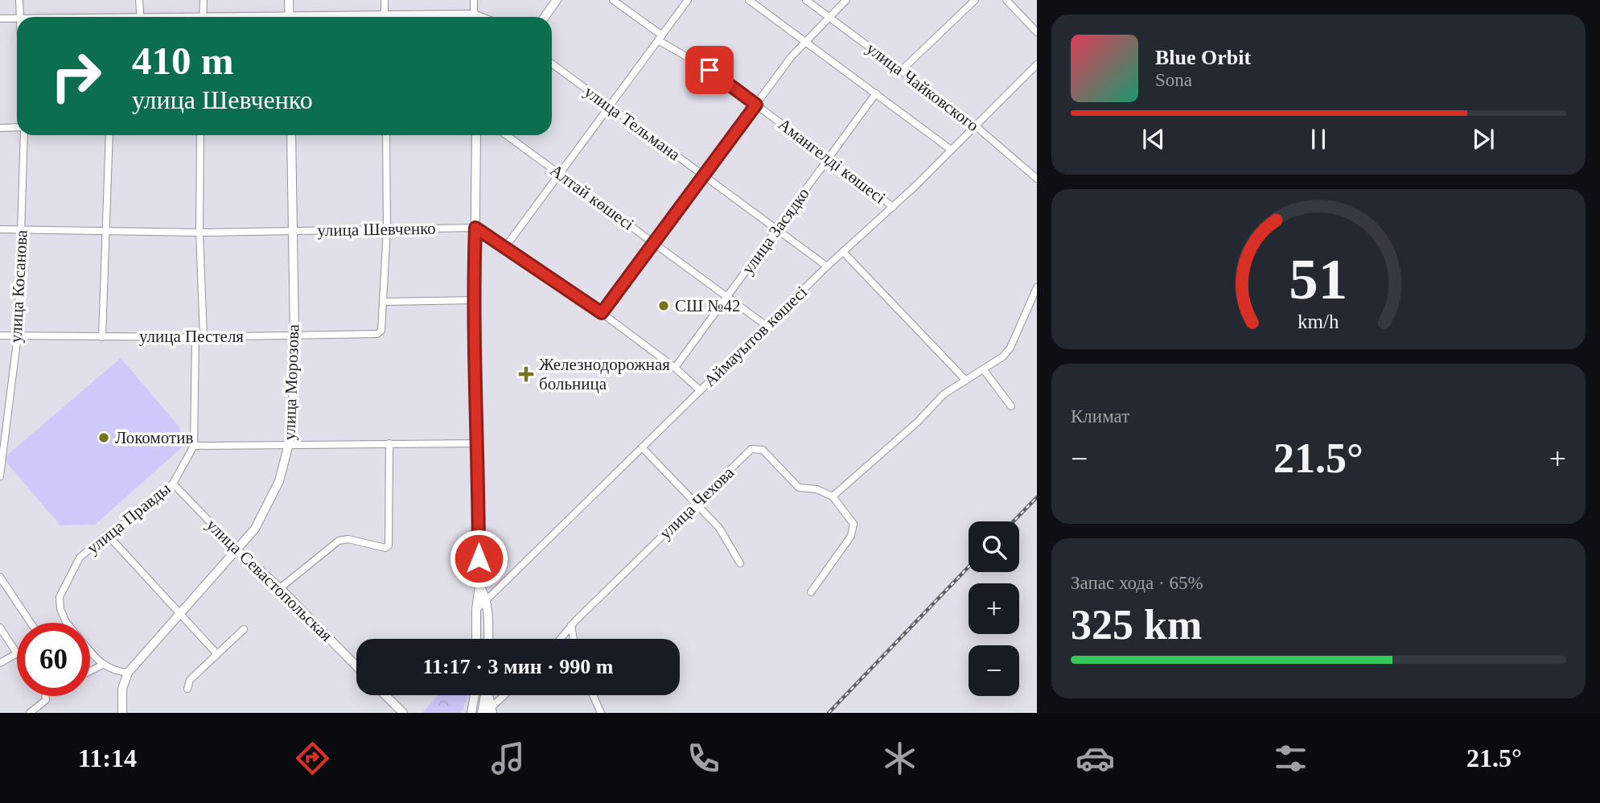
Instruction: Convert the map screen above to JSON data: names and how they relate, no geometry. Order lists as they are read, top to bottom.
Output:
{
  "streets": {
    "main road": ["улица Морозова", "улица Севастопольская"],
    "street": [
      "улица Чайковского",
      "улица Тельмана",
      "Амангелді көшесі",
      "Алтай көшесі",
      "улица Шевченко",
      "улица Засядко",
      "улица Косанова",
      "улица Пестеля",
      "Аймауытов көшесі",
      "улица Чехова",
      "улица Правды"
    ]
  },
  "crossings": [
    ["улица Чайковского", "Аймауытов көшесі"],
    ["улица Тельмана", "улица Засядко"],
    ["улица Тельмана", "Аймауытов көшесі"],
    ["Амангелді көшесі", "улица Засядко"],
    ["Амангелді көшесі", "Аймауытов көшесі"],
    ["Алтай көшесі", "улица Засядко"],
    ["Алтай көшесі", "Аймауытов көшесі"],
    ["улица Шевченко", "улица Косанова"],
    ["улица Шевченко", "улица Морозова"],
    ["улица Косанова", "улица Пестеля"],
    ["улица Пестеля", "улица Морозова"],
    ["улица Пестеля", "улица Правды"],
    ["улица Морозова", "улица Севастопольская"],
    ["улица Правды", "улица Севастопольская"]
  ],
  "places": {
    "other": ["СШ №42", "Локомотив"],
    "health": ["Железнодорожная больница"]
  },
  "page": {
    "turn": ["410 m", "улица Шевченко"],
    "song": ["Blue Orbit", "Sona"],
    "tile": [
      "Климат",
      ["Запас хода · 65%", "325 km"]
    ],
    "heat": ["−", "21.5°", "+"],
    "map_buttons": ["+", "−"],
    "limit": "60",
    "trip": "11:17 · 3 мин · 990 m",
    "tabs": ["11:14", "21.5°"],
    "gauge": ["51", "km/h"]
  }
}
